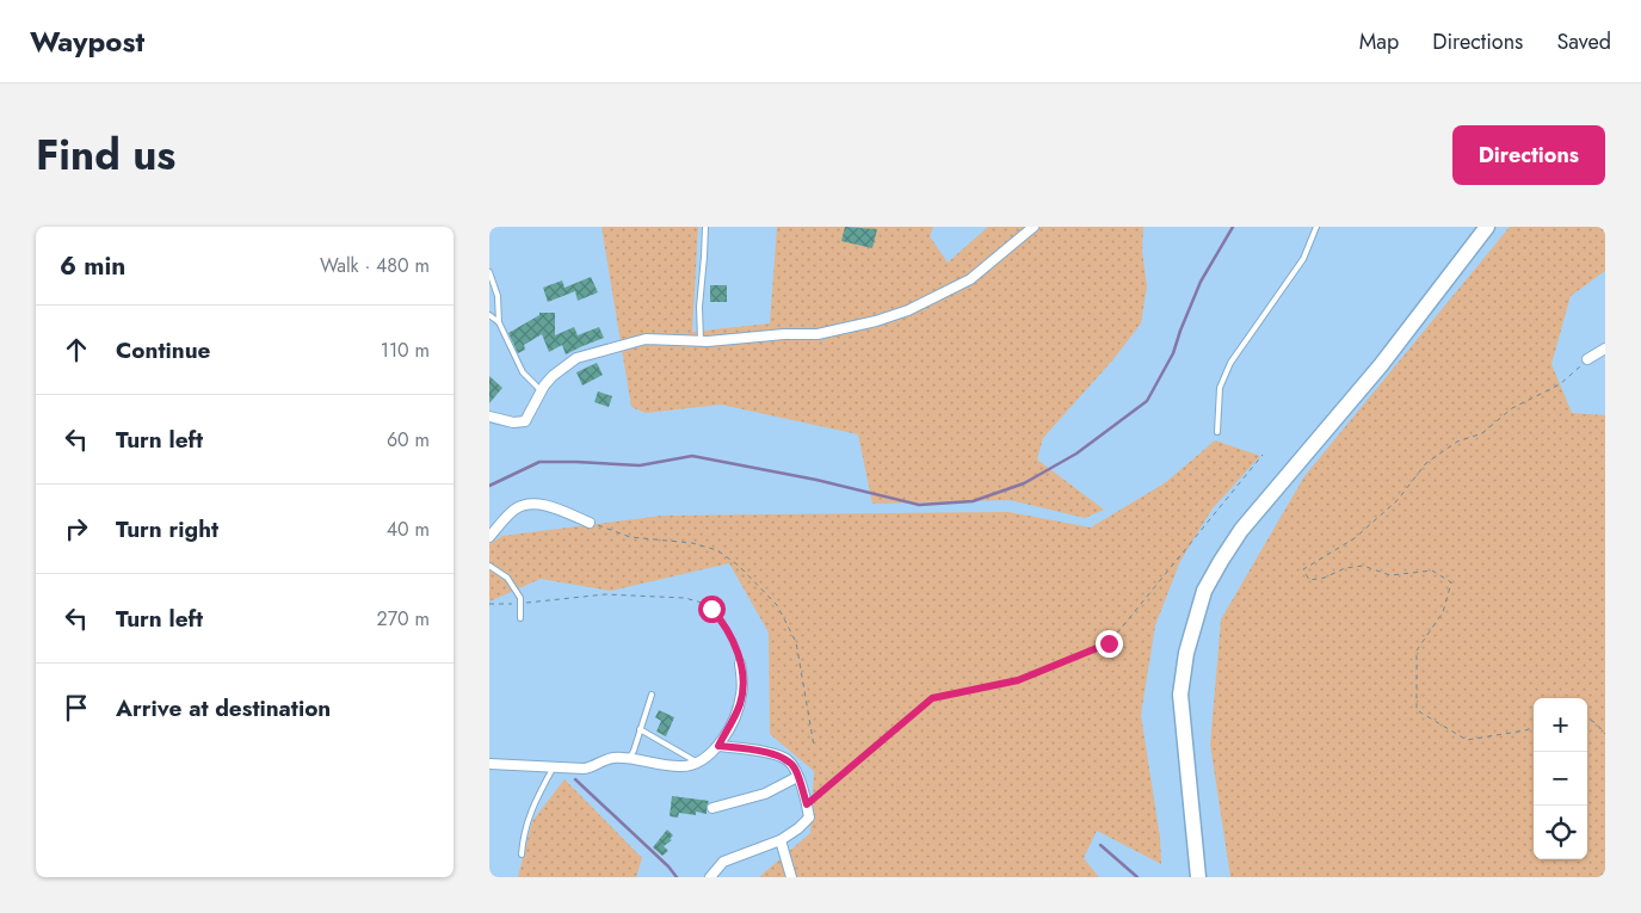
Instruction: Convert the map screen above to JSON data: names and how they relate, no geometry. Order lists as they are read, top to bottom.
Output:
{
  "page": {
    "header": "Waypost",
    "nav": ["Map", "Directions", "Saved"],
    "title": "Find us",
    "buttons": "Directions",
    "heading": ["6 min", "Walk · 480 m"],
    "list": [
      ["Continue", "110 m"],
      ["Turn left", "60 m"],
      ["Turn right", "40 m"],
      ["Turn left", "270 m"],
      "Arrive at destination"
    ],
    "map_buttons": ["+", "−"]
  }
}
